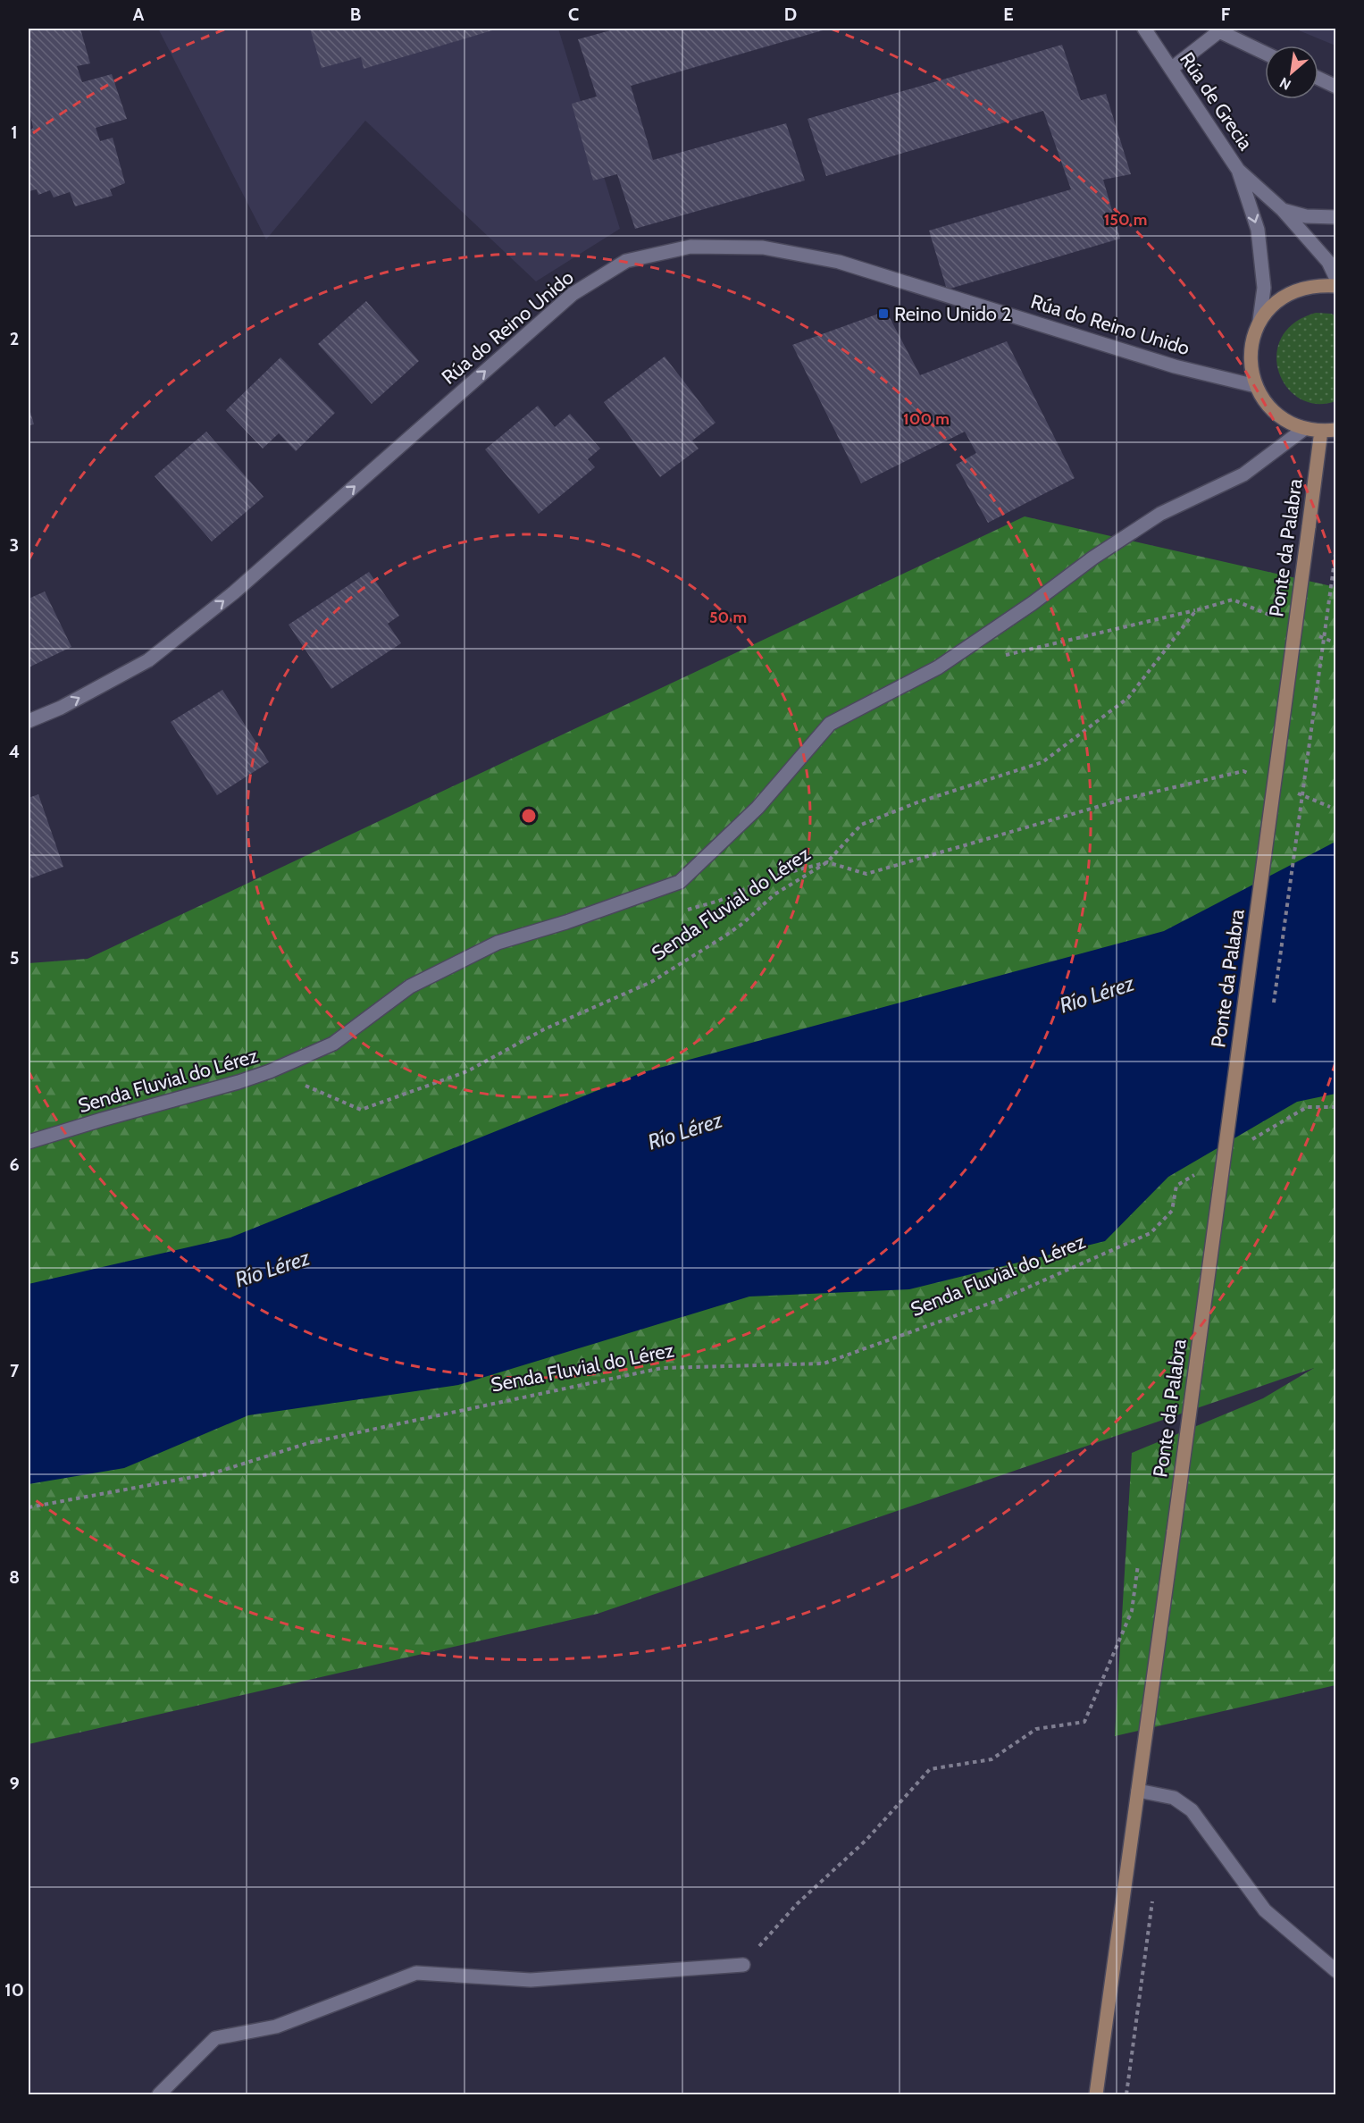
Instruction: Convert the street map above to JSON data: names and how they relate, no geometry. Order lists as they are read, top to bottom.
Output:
{
  "streets": {
    "street": [
      "Rúa de Grecia",
      "Rúa do Reino Unido",
      "Ponte da Palabra",
      "Senda Fluvial do Lérez"
    ]
  },
  "one_way": ["Rúa do Reino Unido"],
  "water": ["Río Lérez"],
  "places": {
    "transit": ["Reino Unido 2"]
  },
  "north": "bottom left",
  "grid": {
    "columns": [
      "A",
      "B",
      "C",
      "D",
      "E",
      "F"
    ],
    "rows": [
      "1",
      "2",
      "3",
      "4",
      "5",
      "6",
      "7",
      "8",
      "9",
      "10"
    ]
  },
  "rings": ["150 m", "100 m", "50 m"]
}
